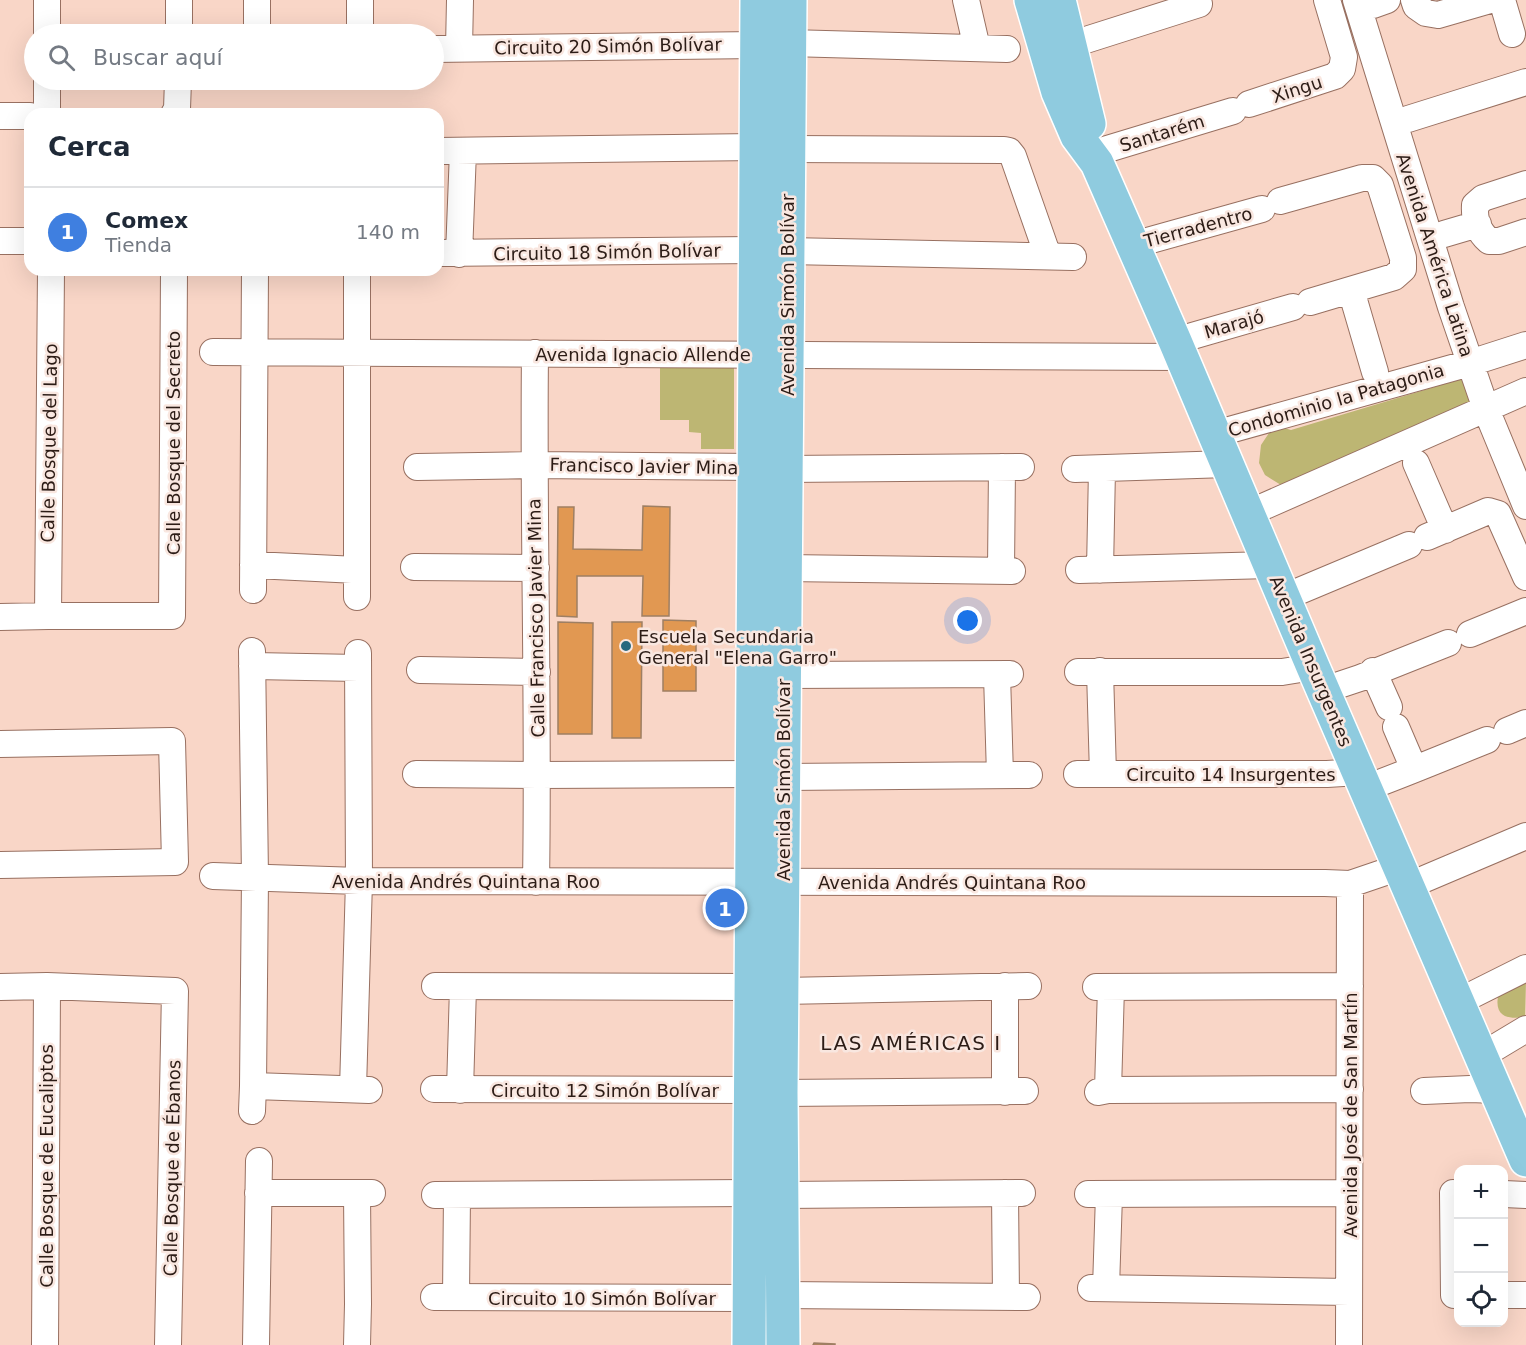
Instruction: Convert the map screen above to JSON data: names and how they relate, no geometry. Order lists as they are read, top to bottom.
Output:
{
  "streets": {
    "main road": ["Avenida Simón Bolívar", "Avenida Insurgentes"],
    "street": [
      "Circuito 20 Simón Bolívar",
      "Xingu",
      "Santarém",
      "Tierradentro",
      "Circuito 18 Simón Bolívar",
      "Avenida América Latina",
      "Marajó",
      "Avenida Ignacio Allende",
      "Condominio la Patagonia",
      "Calle Bosque del Lago",
      "Calle Bosque del Secreto",
      "Francisco Javier Mina",
      "Calle Francisco Javier Mina",
      "Circuito 14 Insurgentes",
      "Avenida Andrés Quintana Roo",
      "Circuito 12 Simón Bolívar",
      "Avenida José de San Martín",
      "Calle Bosque de Eucaliptos",
      "Calle Bosque de Ébanos",
      "Circuito 10 Simón Bolívar"
    ]
  },
  "crossings": [
    ["Circuito 20 Simón Bolívar", "Avenida Simón Bolívar"],
    ["Xingu", "Santarém"],
    ["Santarém", "Avenida Insurgentes"],
    ["Tierradentro", "Marajó"],
    ["Tierradentro", "Avenida Insurgentes"],
    ["Circuito 18 Simón Bolívar", "Avenida Simón Bolívar"],
    ["Avenida América Latina", "Condominio la Patagonia"],
    ["Avenida Simón Bolívar", "Avenida Ignacio Allende"],
    ["Avenida Simón Bolívar", "Francisco Javier Mina"],
    ["Avenida Simón Bolívar", "Avenida Andrés Quintana Roo"],
    ["Avenida Simón Bolívar", "Circuito 12 Simón Bolívar"],
    ["Avenida Simón Bolívar", "Circuito 10 Simón Bolívar"],
    ["Marajó", "Avenida Ignacio Allende"],
    ["Marajó", "Avenida Insurgentes"],
    ["Avenida Ignacio Allende", "Calle Francisco Javier Mina"],
    ["Avenida Ignacio Allende", "Avenida Insurgentes"],
    ["Condominio la Patagonia", "Avenida Insurgentes"],
    ["Calle Bosque del Lago", "Calle Bosque del Secreto"],
    ["Francisco Javier Mina", "Calle Francisco Javier Mina"],
    ["Calle Francisco Javier Mina", "Avenida Andrés Quintana Roo"],
    ["Avenida Insurgentes", "Circuito 14 Insurgentes"],
    ["Avenida Insurgentes", "Avenida Andrés Quintana Roo"],
    ["Avenida Andrés Quintana Roo", "Avenida José de San Martín"],
    ["Calle Bosque de Eucaliptos", "Calle Bosque de Ébanos"]
  ],
  "districts": ["LAS AMÉRICAS I"],
  "places": ["Escuela Secundaria General \"Elena Garro\""],
  "page": {
    "search": "Buscar aquí",
    "heading": "Cerca",
    "list": [
      {
        "mark": "1",
        "name": "Comex",
        "note": "Tienda",
        "value": "140 m"
      }
    ],
    "pins": "1",
    "map_buttons": ["+", "−"]
  }
}
